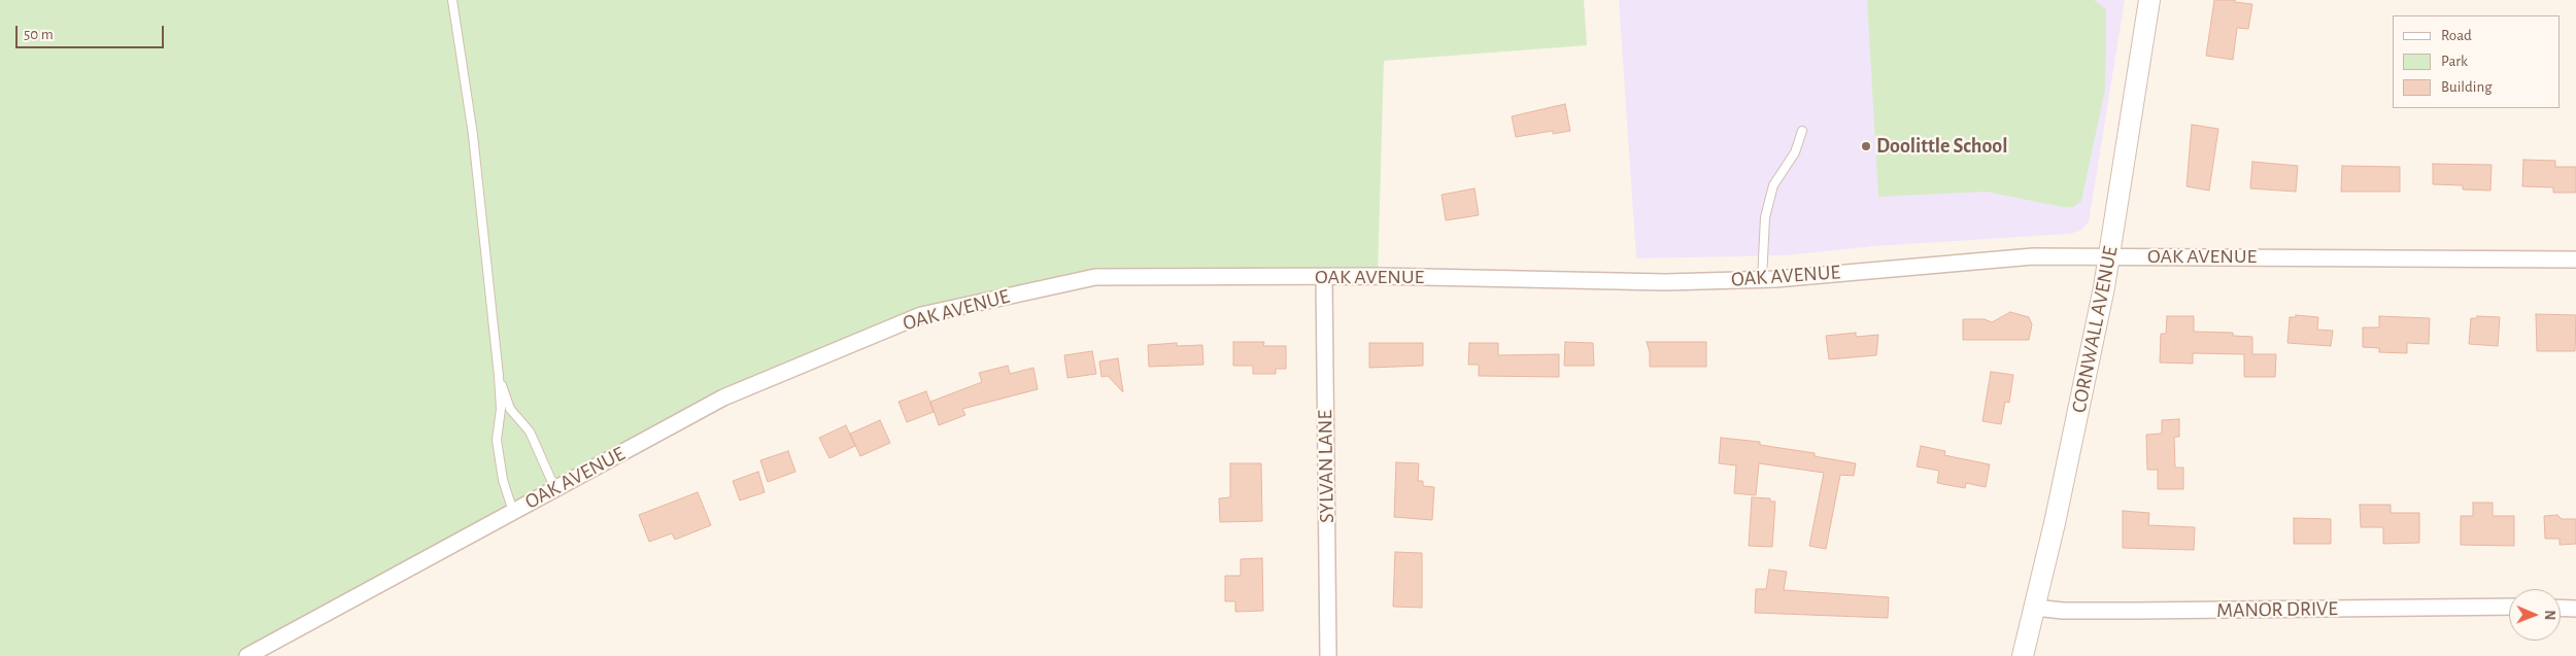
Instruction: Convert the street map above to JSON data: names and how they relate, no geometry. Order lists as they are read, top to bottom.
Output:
{
  "streets": {
    "street": [
      "OAK AVENUE",
      "CORNWALL AVENUE",
      "SYLVAN LANE",
      "MANOR DRIVE"
    ]
  },
  "crossings": [
    ["OAK AVENUE", "CORNWALL AVENUE"],
    ["OAK AVENUE", "SYLVAN LANE"],
    ["CORNWALL AVENUE", "MANOR DRIVE"]
  ],
  "places": ["Doolittle School"],
  "legend": ["Road", "Park", "Building"],
  "scale_bar": "50 m",
  "north": "right"
}
